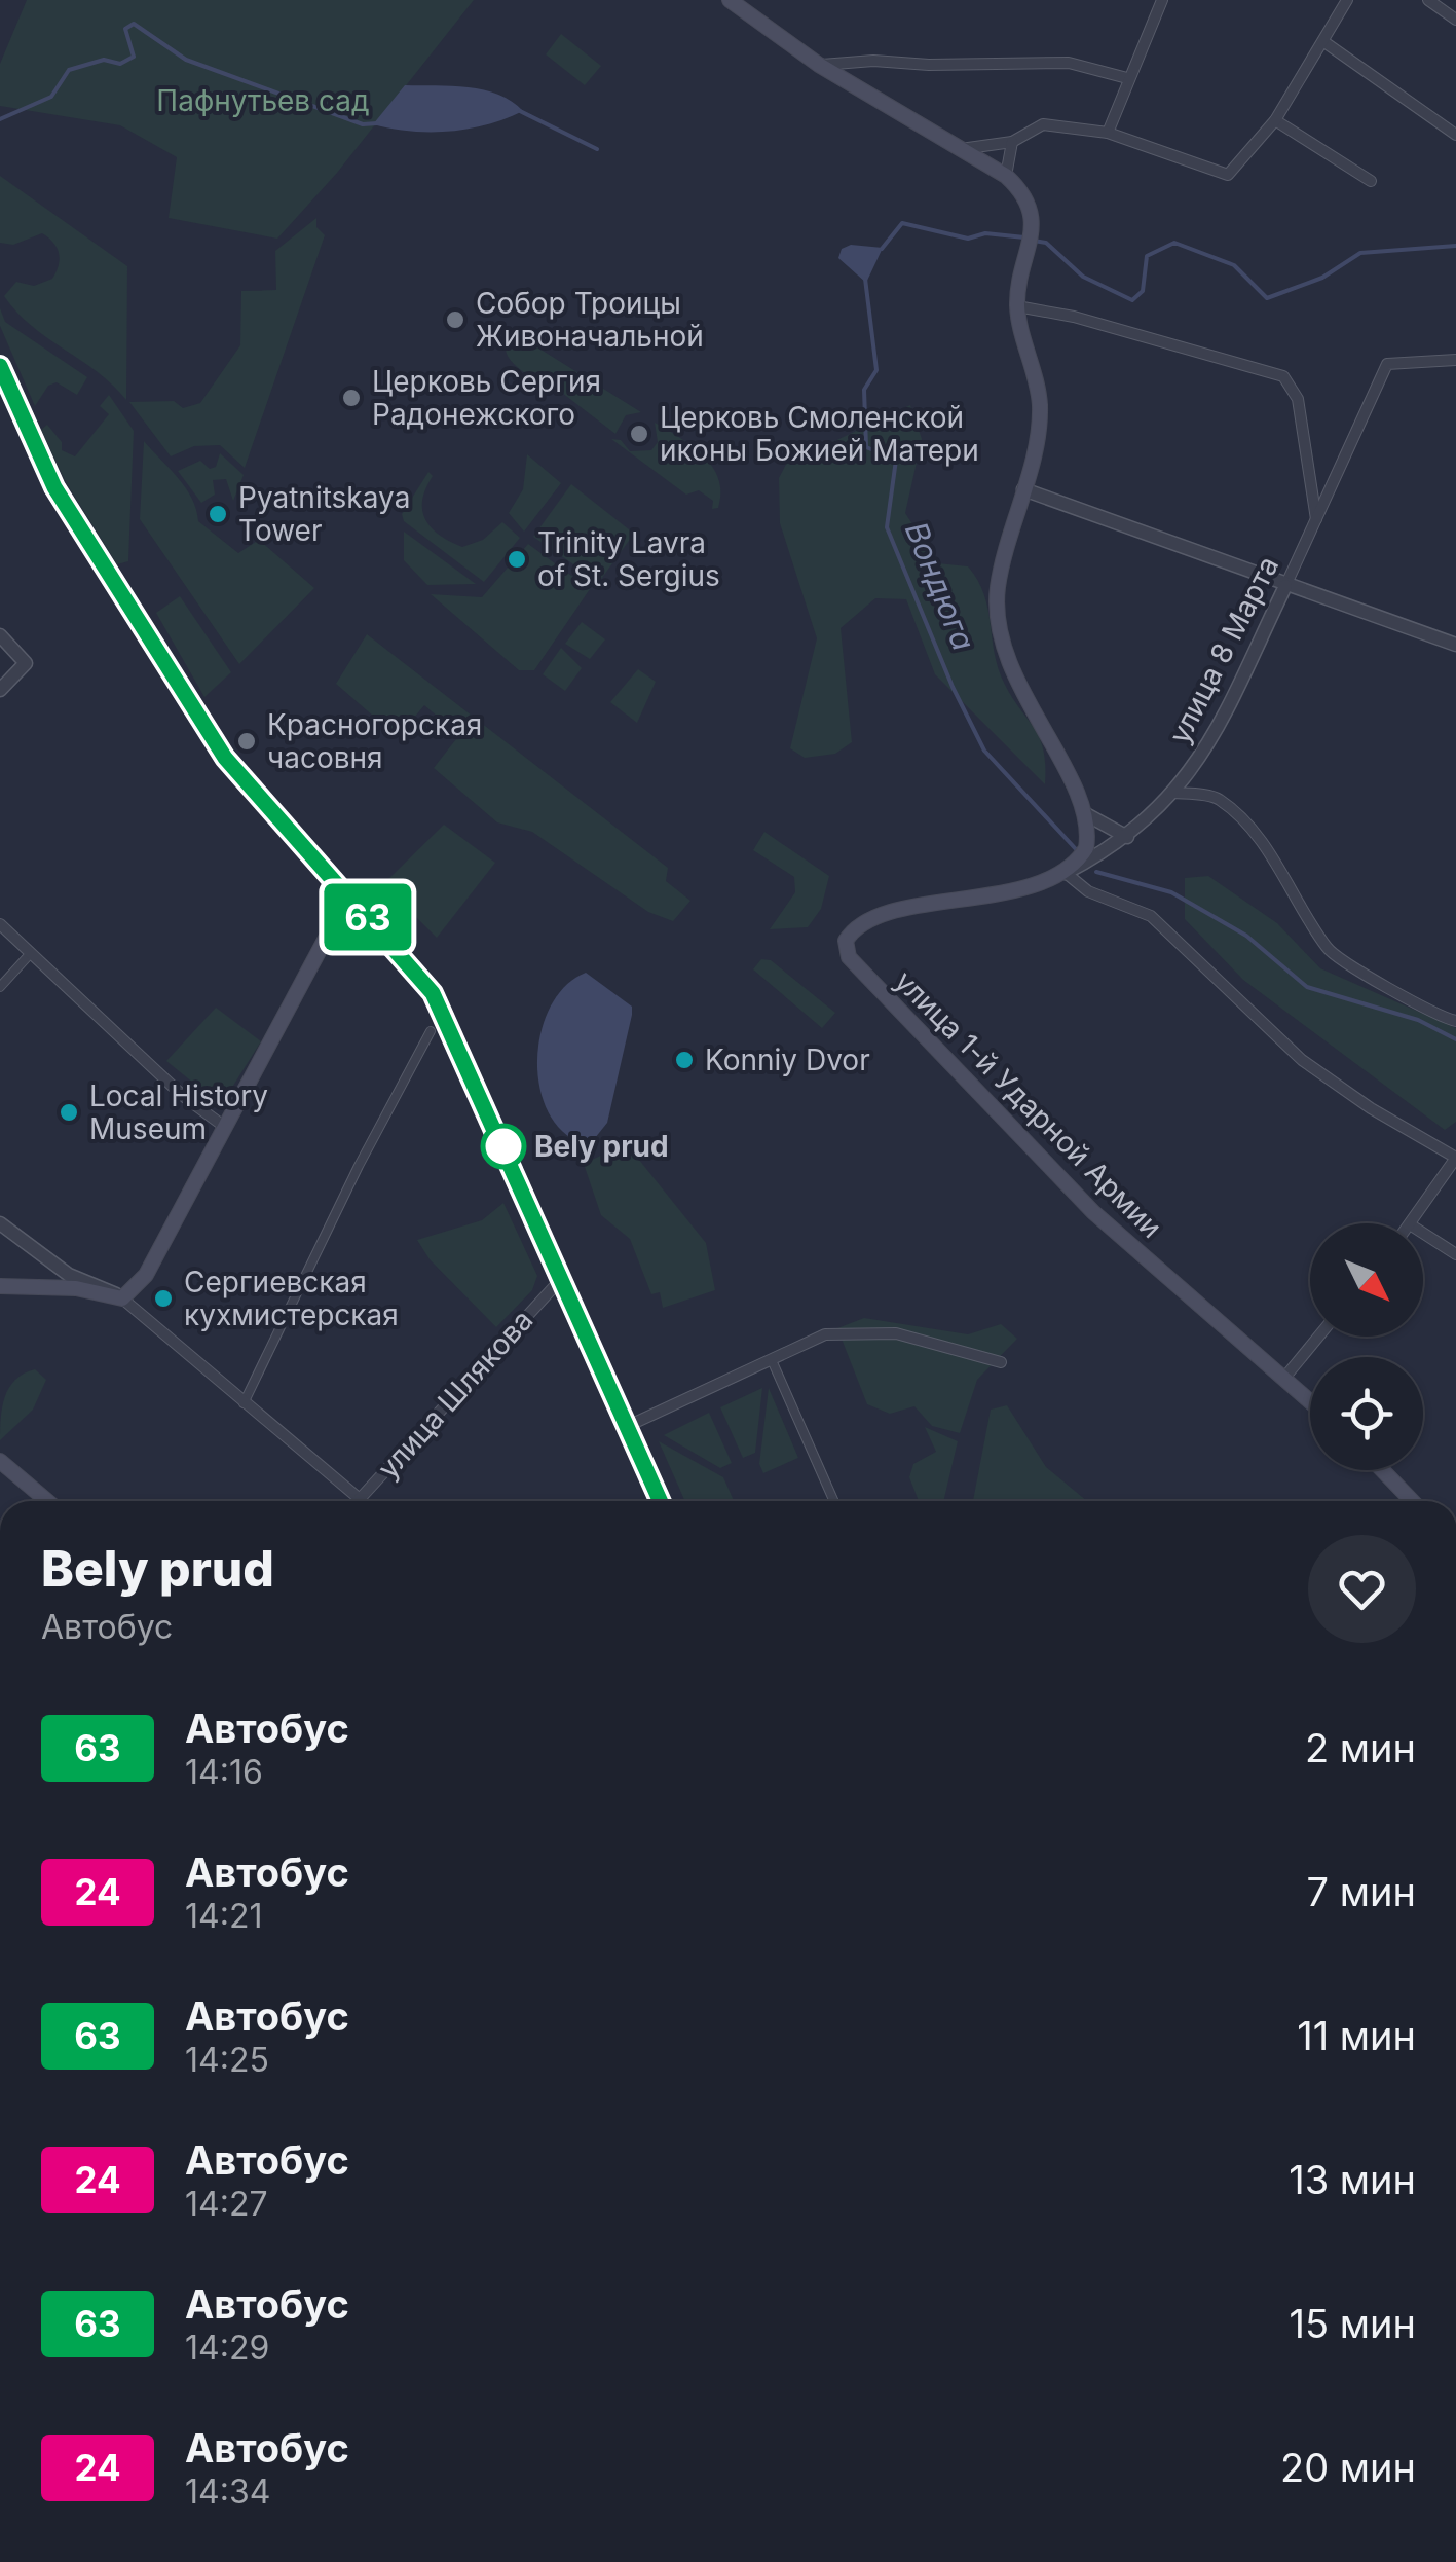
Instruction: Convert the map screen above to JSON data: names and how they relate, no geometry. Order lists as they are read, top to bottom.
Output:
{
  "streets": {
    "main road": ["улица 8 Марта", "улица 1-й Ударной Армии"],
    "street": ["улица Шлякова"]
  },
  "crossings": [
    ["улица 8 Марта", "улица 1-й Ударной Армии"]
  ],
  "water": ["Вондюга"],
  "parks": ["Пафнутьев сад"],
  "places": [
    "Собор Троицы Живоначальной",
    "Церковь Сергия Радонежского",
    "Церковь Смоленской иконы Божией Матери",
    "Pyatnitskaya Tower",
    "Trinity Lavra of St. Sergius",
    "Красногорская часовня",
    "Konniy Dvor",
    "Local History Museum",
    "Bely prud",
    "Сергиевская кухмистерская"
  ],
  "lines": ["bus line 63"],
  "north": "bottom right",
  "page": {
    "on_map": "63",
    "heading": ["Bely prud", "Автобус"],
    "list": [
      {
        "mark": "63",
        "name": "Автобус",
        "note": "14:16",
        "value": "2 мин"
      },
      {
        "mark": "24",
        "name": "Автобус",
        "note": "14:21",
        "value": "7 мин"
      },
      {
        "mark": "63",
        "name": "Автобус",
        "note": "14:25",
        "value": "11 мин"
      },
      {
        "mark": "24",
        "name": "Автобус",
        "note": "14:27",
        "value": "13 мин"
      },
      {
        "mark": "63",
        "name": "Автобус",
        "note": "14:29",
        "value": "15 мин"
      },
      {
        "mark": "24",
        "name": "Автобус",
        "note": "14:34",
        "value": "20 мин"
      }
    ]
  }
}
